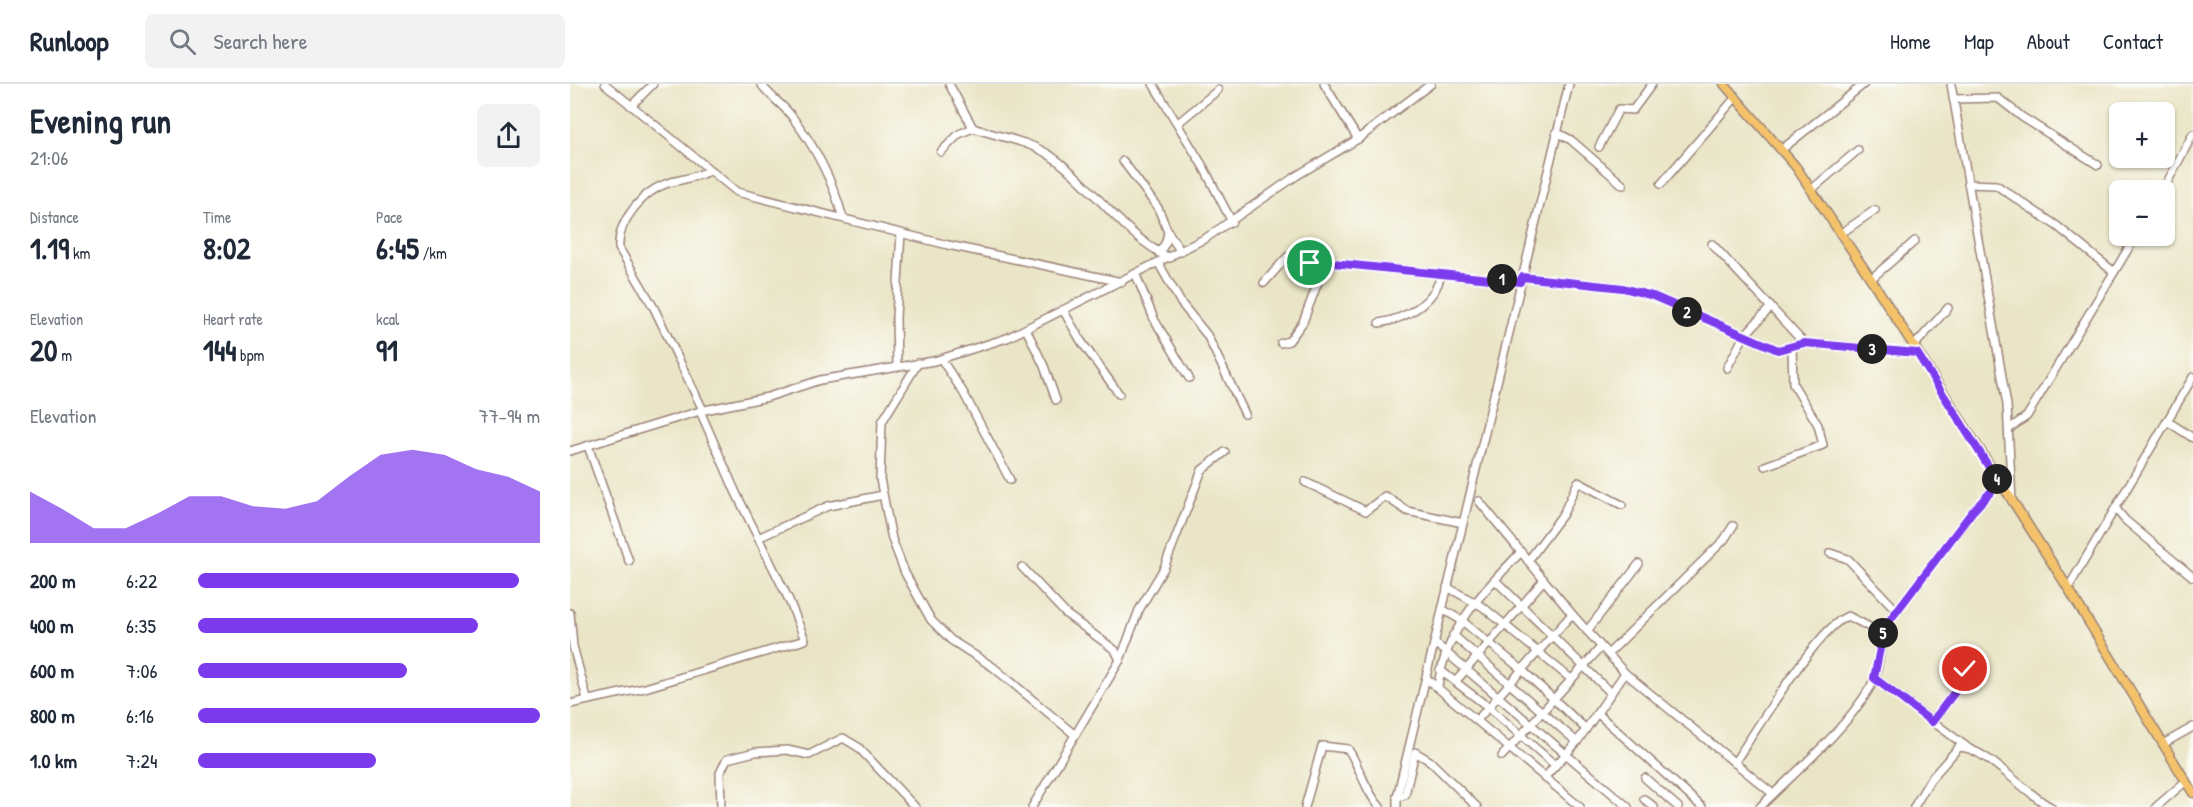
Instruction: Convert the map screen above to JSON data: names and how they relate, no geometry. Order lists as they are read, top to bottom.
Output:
{
  "page": {
    "header": "Runloop",
    "search": "Search here",
    "nav": [
      "Home",
      "Map",
      "About",
      "Contact"
    ],
    "heading": ["Evening run", "21:06"],
    "map_buttons": ["+", "−"],
    "stats": [
      ["Distance", "1.19 km"],
      ["Time", "8:02"],
      ["Pace", "6:45 /km"],
      ["Elevation", "20 m"],
      ["Heart rate", "144 bpm"],
      ["kcal", "91"]
    ],
    "pins": [
      "1",
      "2",
      "3",
      "4",
      "5"
    ],
    "chart": ["Elevation", "77–94 m"],
    "list": [
      {
        "name": "200 m",
        "note": "6:22"
      },
      {
        "name": "400 m",
        "note": "6:35"
      },
      {
        "name": "600 m",
        "note": "7:06"
      },
      {
        "name": "800 m",
        "note": "6:16"
      },
      {
        "name": "1.0 km",
        "note": "7:24"
      }
    ]
  }
}
